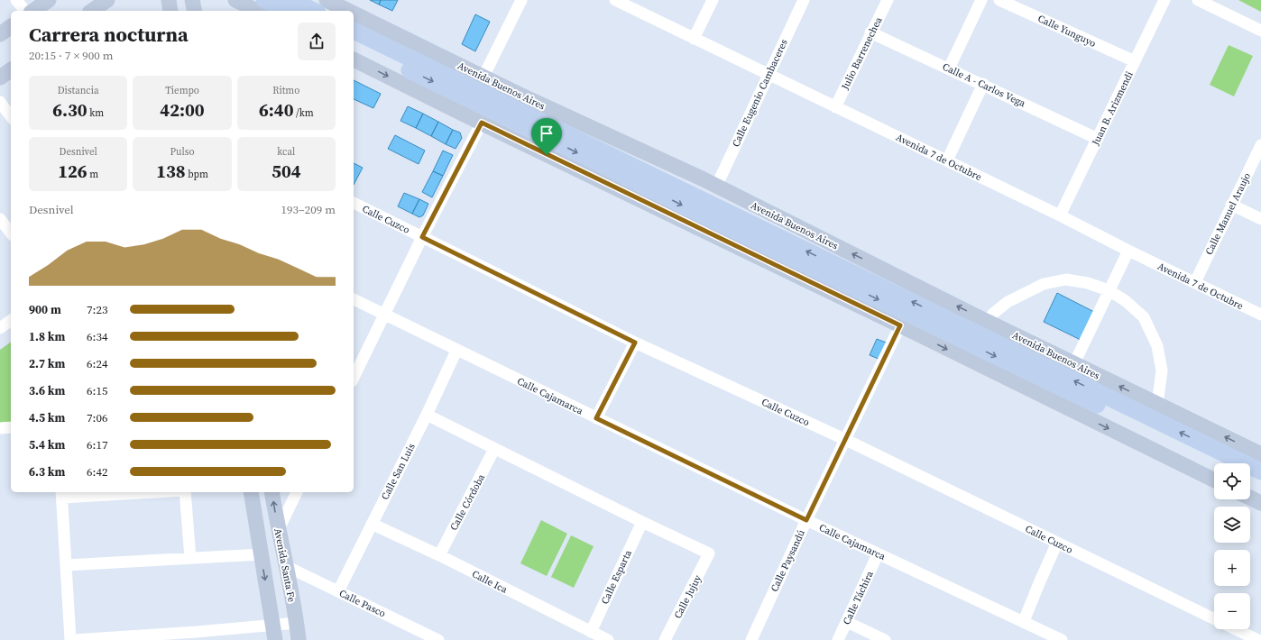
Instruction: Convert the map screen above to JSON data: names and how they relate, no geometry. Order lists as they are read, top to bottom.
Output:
{
  "streets": {
    "highway": ["Avenida Buenos Aires"],
    "main road": ["Avenida Santa Fe"],
    "street": [
      "Calle Yunguyo",
      "Julio Barrenechea",
      "Calle A - Carlos Vega",
      "Calle Eugenio Cambaceres",
      "Juan B. Arizmendi",
      "Avenida 7 de Octubre",
      "Calle Manuel Araujo",
      "Calle Cuzco",
      "Calle Cajamarca",
      "Calle San Luis",
      "Calle Córdoba",
      "Calle Paysandú",
      "Calle Esparta",
      "Calle Ica",
      "Calle Jujuy",
      "Calle Táchira",
      "Calle Pasco"
    ]
  },
  "crossings": [
    ["Calle Yunguyo", "Juan B. Arizmendi"],
    ["Julio Barrenechea", "Calle A - Carlos Vega"],
    ["Julio Barrenechea", "Avenida 7 de Octubre"],
    ["Calle A - Carlos Vega", "Juan B. Arizmendi"],
    ["Avenida Buenos Aires", "Calle Eugenio Cambaceres"],
    ["Calle Eugenio Cambaceres", "Avenida 7 de Octubre"],
    ["Juan B. Arizmendi", "Avenida 7 de Octubre"],
    ["Avenida 7 de Octubre", "Calle Manuel Araujo"],
    ["Calle Cuzco", "Calle Paysandú"],
    ["Calle Cajamarca", "Calle San Luis"],
    ["Calle Cajamarca", "Calle Paysandú"],
    ["Calle Cajamarca", "Calle Táchira"],
    ["Calle San Luis", "Calle Ica"],
    ["Calle San Luis", "Calle Pasco"],
    ["Calle Córdoba", "Calle Ica"],
    ["Avenida Santa Fe", "Calle Pasco"],
    ["Calle Esparta", "Calle Ica"],
    ["Calle Esparta", "Calle Jujuy"]
  ],
  "page": {
    "heading": ["Carrera nocturna", "20:15 · 7 × 900 m"],
    "stats": [
      ["Distancia", "6.30 km"],
      ["Tiempo", "42:00"],
      ["Ritmo", "6:40 /km"],
      ["Desnivel", "126 m"],
      ["Pulso", "138 bpm"],
      ["kcal", "504"]
    ],
    "chart": ["Desnivel", "193–209 m"],
    "list": [
      {
        "name": "900 m",
        "note": "7:23"
      },
      {
        "name": "1.8 km",
        "note": "6:34"
      },
      {
        "name": "2.7 km",
        "note": "6:24"
      },
      {
        "name": "3.6 km",
        "note": "6:15"
      },
      {
        "name": "4.5 km",
        "note": "7:06"
      },
      {
        "name": "5.4 km",
        "note": "6:17"
      },
      {
        "name": "6.3 km",
        "note": "6:42"
      }
    ],
    "map_buttons": ["+", "−"]
  }
}
